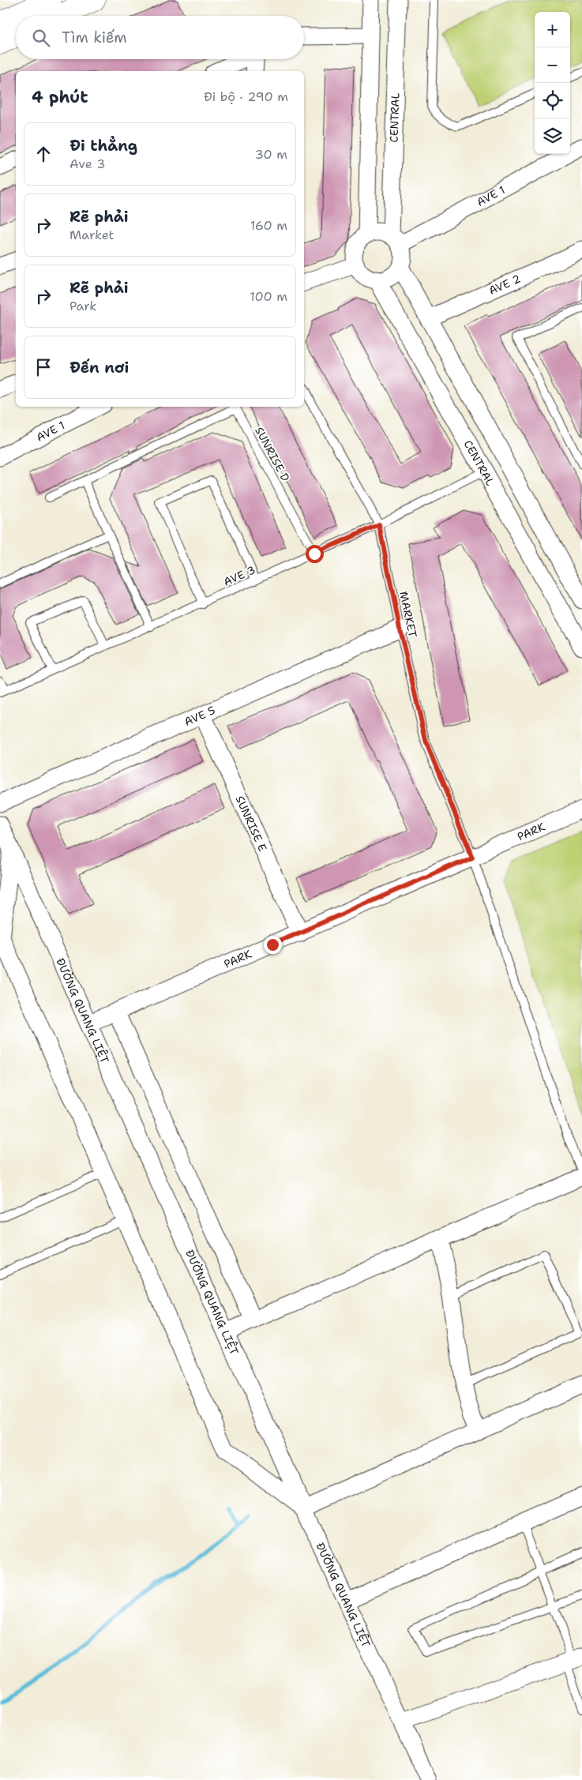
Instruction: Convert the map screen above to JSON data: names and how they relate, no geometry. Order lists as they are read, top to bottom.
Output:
{
  "streets": {
    "street": [
      "CENTRAL",
      "AVE 1",
      "AVE 2",
      "AVE 5",
      "SUNRISE E",
      "PARK",
      "ĐƯỜNG QUANG LIỆT"
    ],
    "lane": ["SUNRISE D", "AVE 3", "MARKET"]
  },
  "crossings": [
    ["CENTRAL", "AVE 1"],
    ["CENTRAL", "AVE 3"],
    ["SUNRISE D", "AVE 3"],
    ["AVE 3", "MARKET"],
    ["MARKET", "AVE 5"],
    ["MARKET", "PARK"],
    ["AVE 5", "SUNRISE E"],
    ["SUNRISE E", "PARK"],
    ["PARK", "ĐƯỜNG QUANG LIỆT"]
  ],
  "page": {
    "map_buttons": ["+", "−"],
    "search": "Tìm kiếm",
    "heading": ["4 phút", "Đi bộ · 290 m"],
    "list": [
      ["Đi thẳng", "Ave 3", "30 m"],
      ["Rẽ phải", "Market", "160 m"],
      ["Rẽ phải", "Park", "100 m"],
      "Đến nơi"
    ]
  }
}
